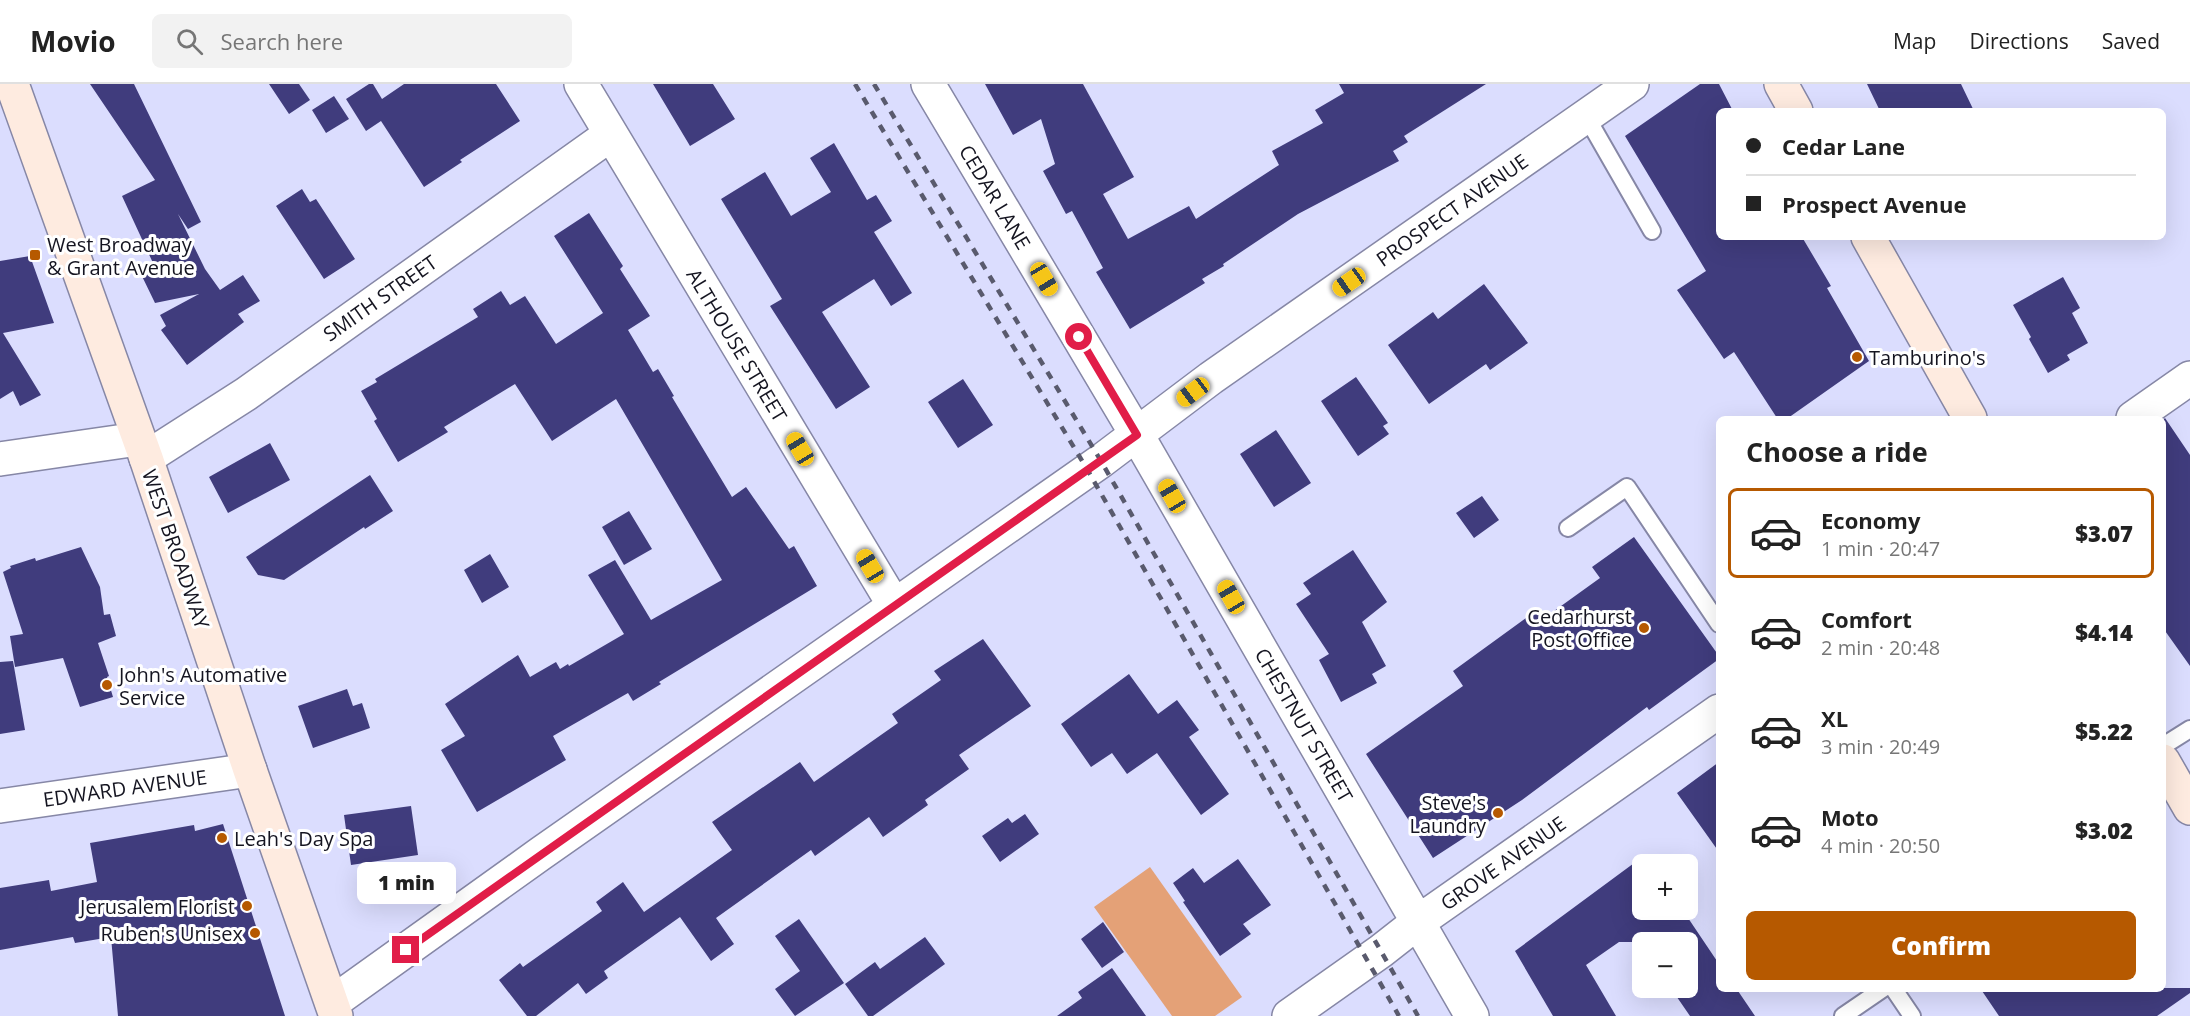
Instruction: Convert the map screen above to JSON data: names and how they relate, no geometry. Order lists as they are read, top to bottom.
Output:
{
  "streets": {
    "main road": ["WEST BROADWAY"],
    "street": [
      "CEDAR LANE",
      "PROSPECT AVENUE",
      "SMITH STREET",
      "ALTHOUSE STREET",
      "CHESTNUT STREET",
      "EDWARD AVENUE",
      "GROVE AVENUE"
    ]
  },
  "crossings": [
    ["CEDAR LANE", "PROSPECT AVENUE"],
    ["CEDAR LANE", "CHESTNUT STREET"],
    ["PROSPECT AVENUE", "ALTHOUSE STREET"],
    ["PROSPECT AVENUE", "WEST BROADWAY"],
    ["PROSPECT AVENUE", "CHESTNUT STREET"],
    ["SMITH STREET", "ALTHOUSE STREET"],
    ["SMITH STREET", "WEST BROADWAY"],
    ["WEST BROADWAY", "EDWARD AVENUE"],
    ["CHESTNUT STREET", "GROVE AVENUE"]
  ],
  "places": {
    "transit": ["West Broadway & Grant Avenue"],
    "other": [
      "Tamburino's",
      "Cedarhurst Post Office",
      "John's Automative Service",
      "Steve's Laundry",
      "Leah's Day Spa",
      "Jerusalem Florist",
      "Ruben's Unisex"
    ]
  },
  "page": {
    "header": "Movio",
    "search": "Search here",
    "nav": ["Map", "Directions", "Saved"],
    "banner": ["Cedar Lane", "Prospect Avenue"],
    "heading": "Choose a ride",
    "list": [
      {
        "name": "Economy",
        "note": "1 min · 20:47",
        "value": "$3.07"
      },
      {
        "name": "Comfort",
        "note": "2 min · 20:48",
        "value": "$4.14"
      },
      {
        "name": "XL",
        "note": "3 min · 20:49",
        "value": "$5.22"
      },
      {
        "name": "Moto",
        "note": "4 min · 20:50",
        "value": "$3.02"
      }
    ],
    "map_buttons": ["+", "−"],
    "bubble": "1 min",
    "buttons": "Confirm"
  }
}
